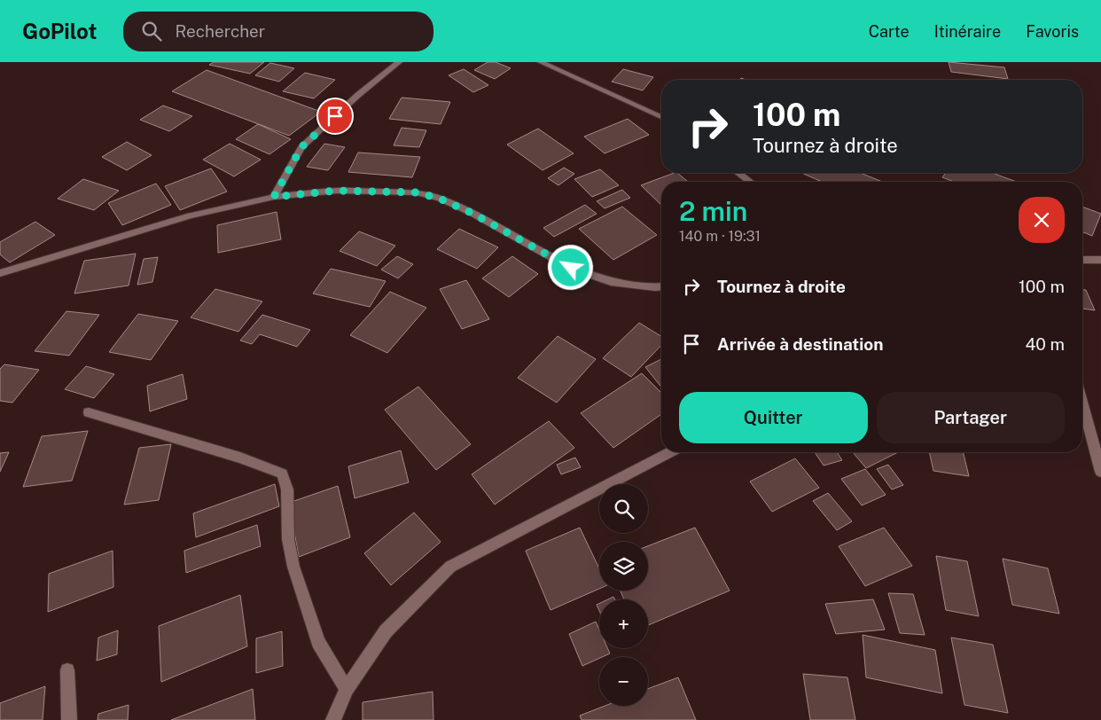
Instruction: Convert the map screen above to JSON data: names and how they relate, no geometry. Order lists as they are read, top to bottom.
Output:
{
  "page": {
    "header": "GoPilot",
    "search": "Rechercher",
    "nav": ["Carte", "Itinéraire", "Favoris"],
    "turn": ["100 m", "Tournez à droite"],
    "heading": ["2 min", "140 m · 19:31"],
    "list": [
      {
        "name": "Tournez à droite",
        "value": "100 m"
      },
      {
        "name": "Arrivée à destination",
        "value": "40 m"
      }
    ],
    "buttons": ["Quitter", "Partager"],
    "map_buttons": ["+", "−"]
  }
}
